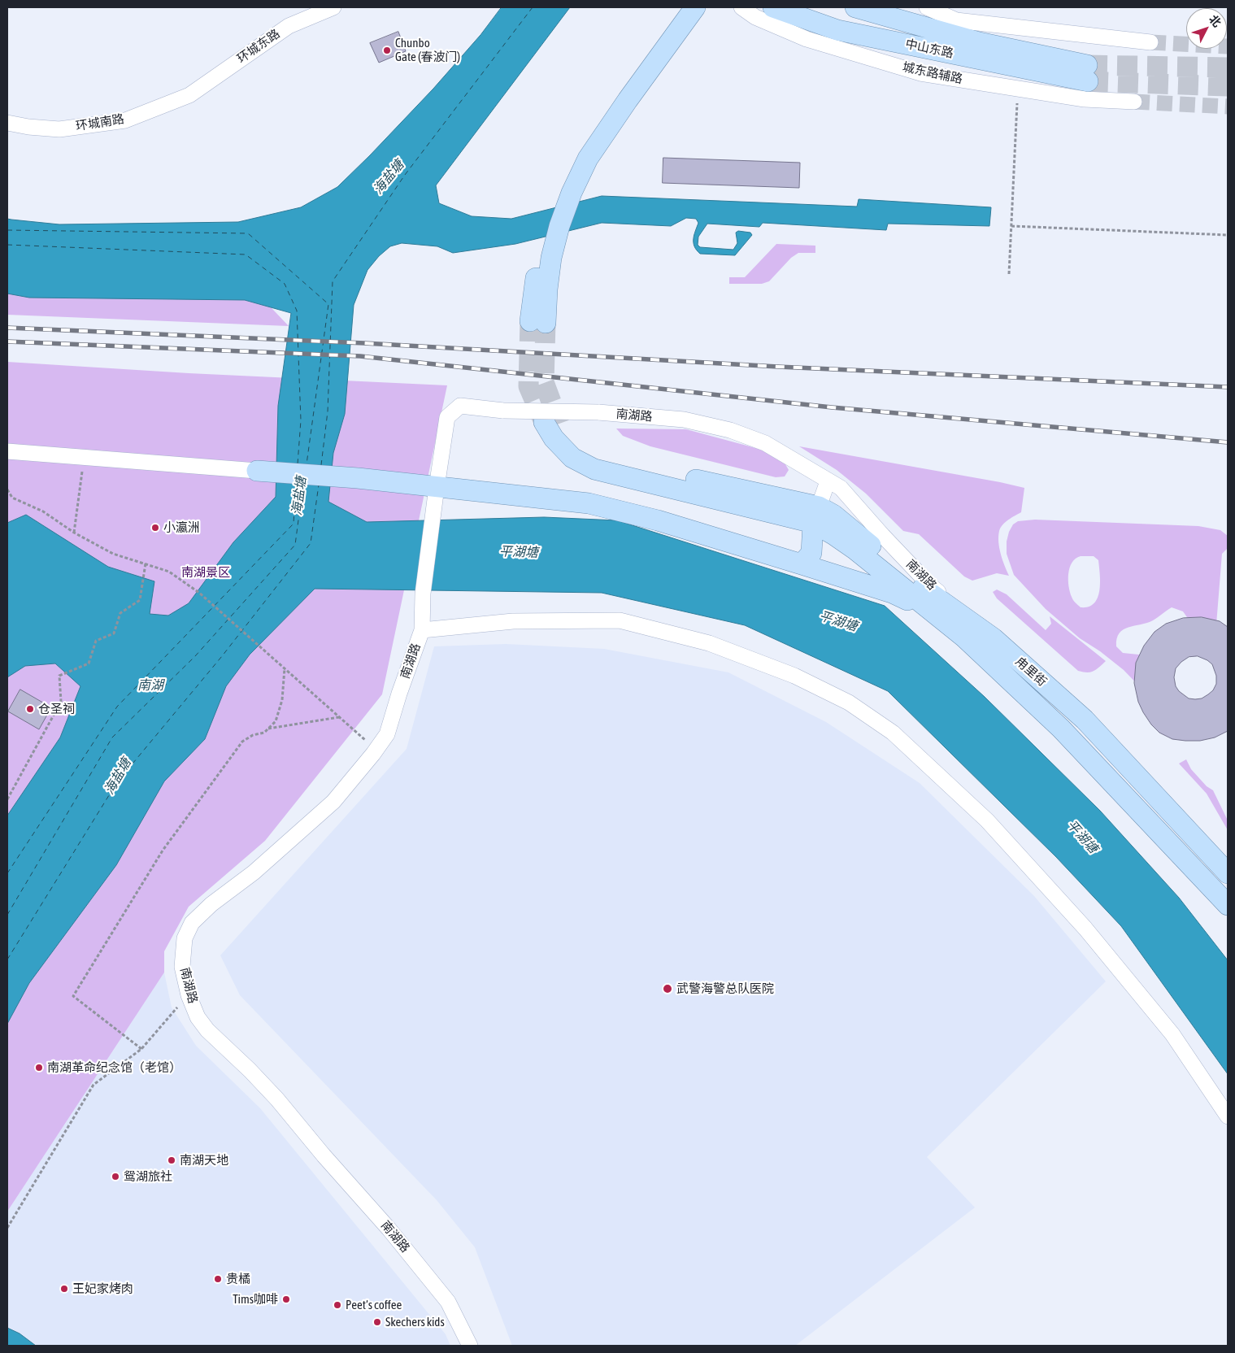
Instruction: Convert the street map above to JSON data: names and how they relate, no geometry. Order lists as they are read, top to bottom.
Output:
{
  "streets": {
    "main road": ["中山东路", "甪里街"],
    "street": [
      "环城东路",
      "城东路辅路",
      "环城南路",
      "南湖路"
    ]
  },
  "crossings": [
    ["环城东路", "环城南路"],
    ["南湖路", "甪里街"]
  ],
  "water": ["海盐塘", "平湖塘", "南湖"],
  "parks": ["南湖景区"],
  "places": [
    "Chunbo Gate (春波门)",
    "小瀛洲",
    "仓圣祠",
    "武警海警总队医院",
    "南湖革命纪念馆（老馆）",
    "南湖天地",
    "鸳湖旅社",
    "贵橘",
    "王妃家烤肉",
    "Tims咖啡",
    "Peet’s coffee",
    "Skechers kids"
  ],
  "north": "top right"
}
